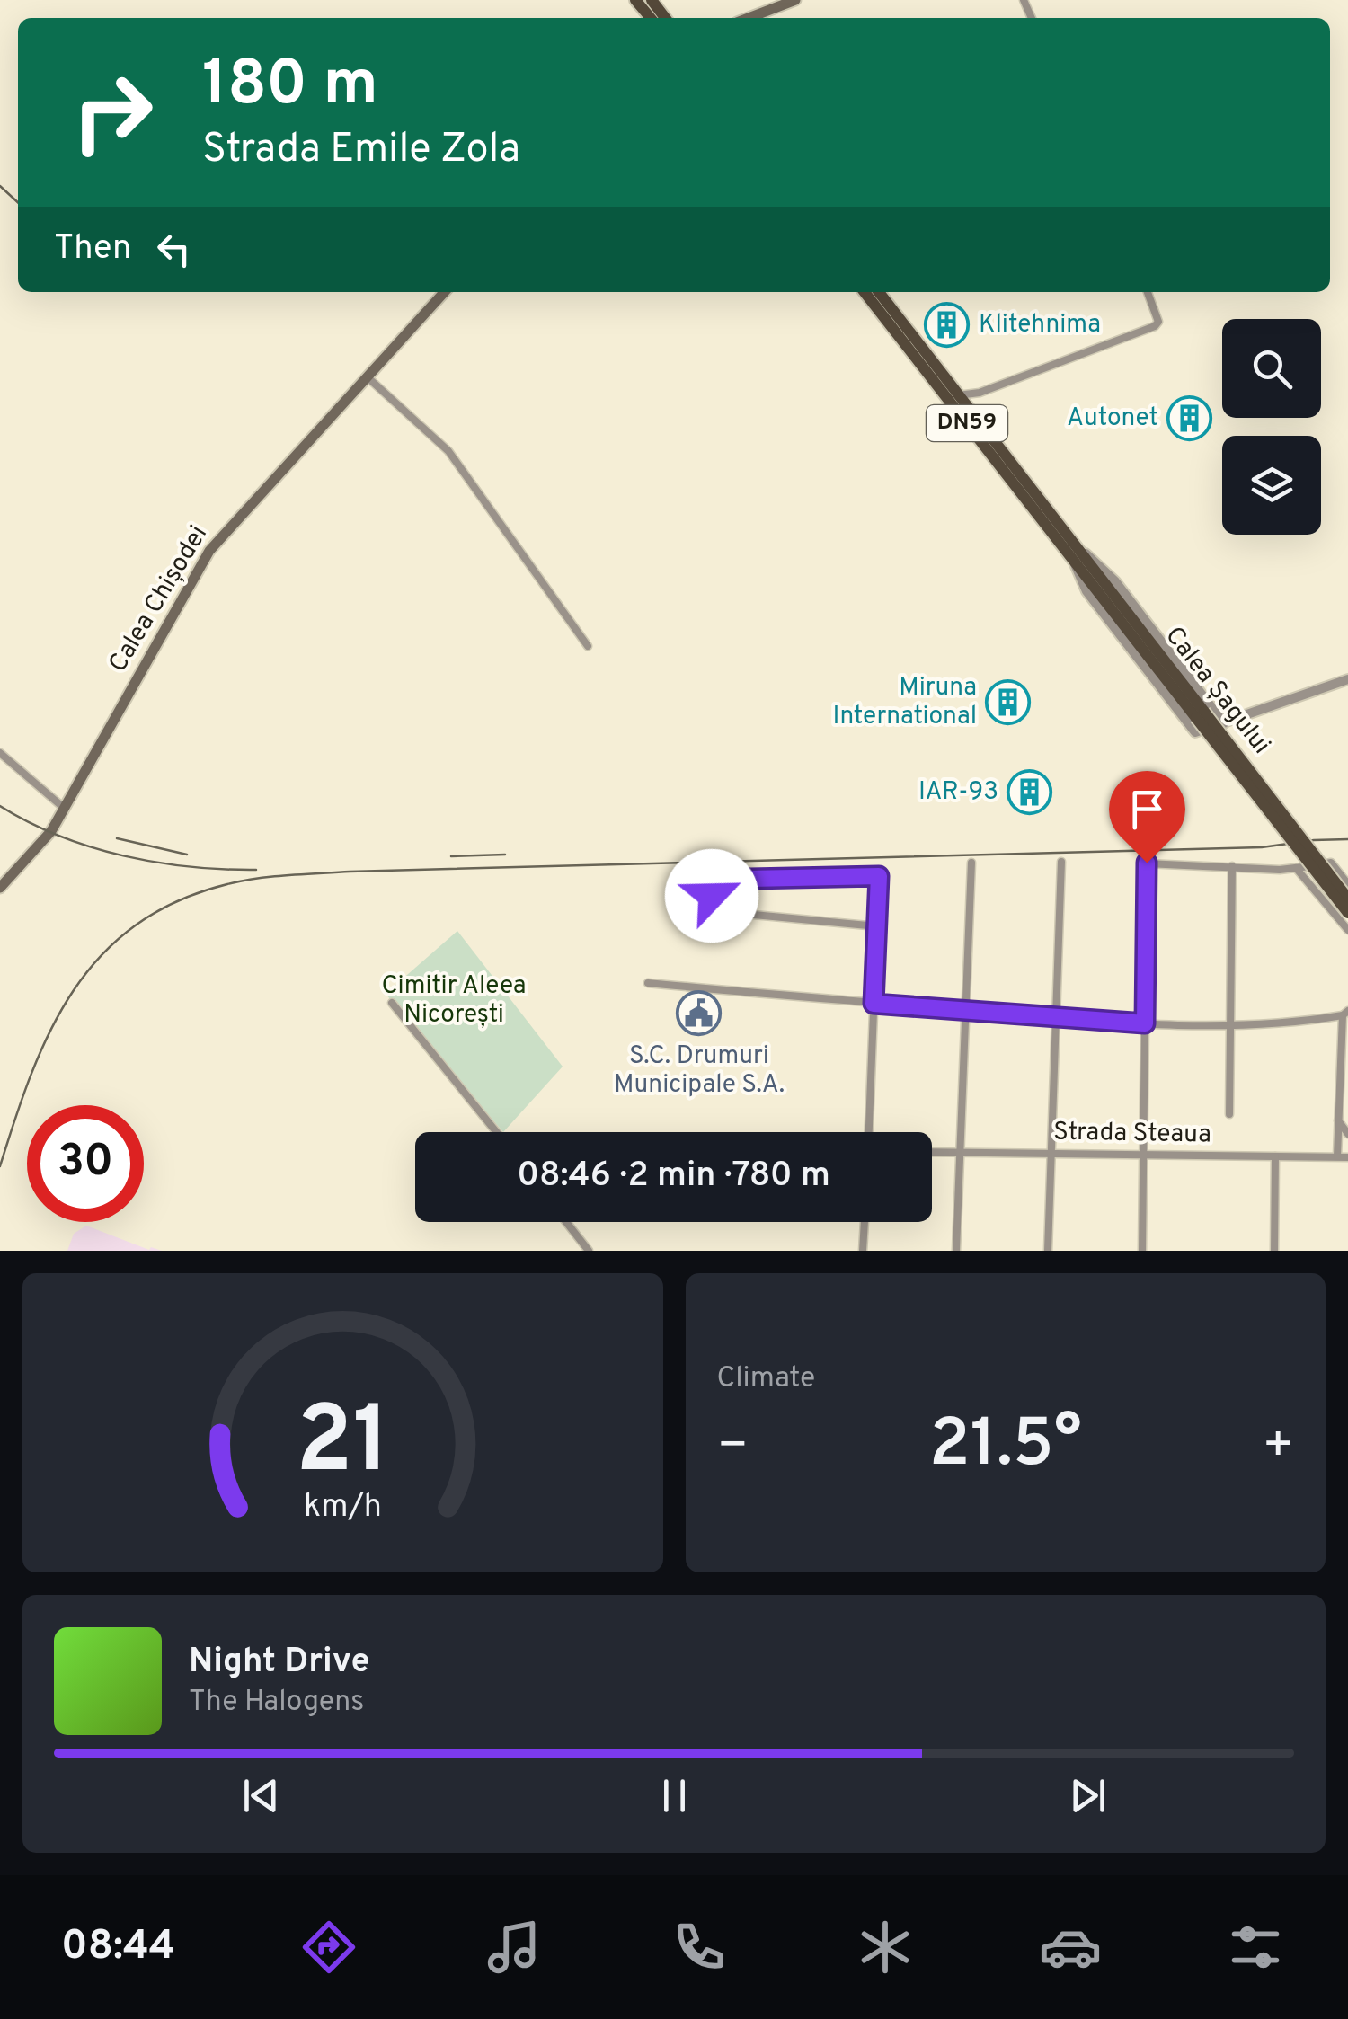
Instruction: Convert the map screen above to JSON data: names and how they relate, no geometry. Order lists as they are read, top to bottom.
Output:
{
  "streets": {
    "main road": ["DN59", "Calea Chișodei", "Calea Șagului"],
    "street": ["Strada Steaua"]
  },
  "parks": ["Cimitir Aleea Nicorești"],
  "places": {
    "building": [
      "Klitehnima",
      "Autonet",
      "Miruna International",
      "IAR-93"
    ],
    "public building": ["S.C. Drumuri Municipale S.A."]
  },
  "page": {
    "turn": ["180 m", "Strada Emile Zola"],
    "then": "Then",
    "limit": "30",
    "trip": "08:46 · 2 min · 780 m",
    "tile": "Climate",
    "heat": ["−", "21.5°", "+"],
    "song": ["Night Drive", "The Halogens"],
    "tabs": "08:44",
    "gauge": ["21", "km/h"]
  }
}
